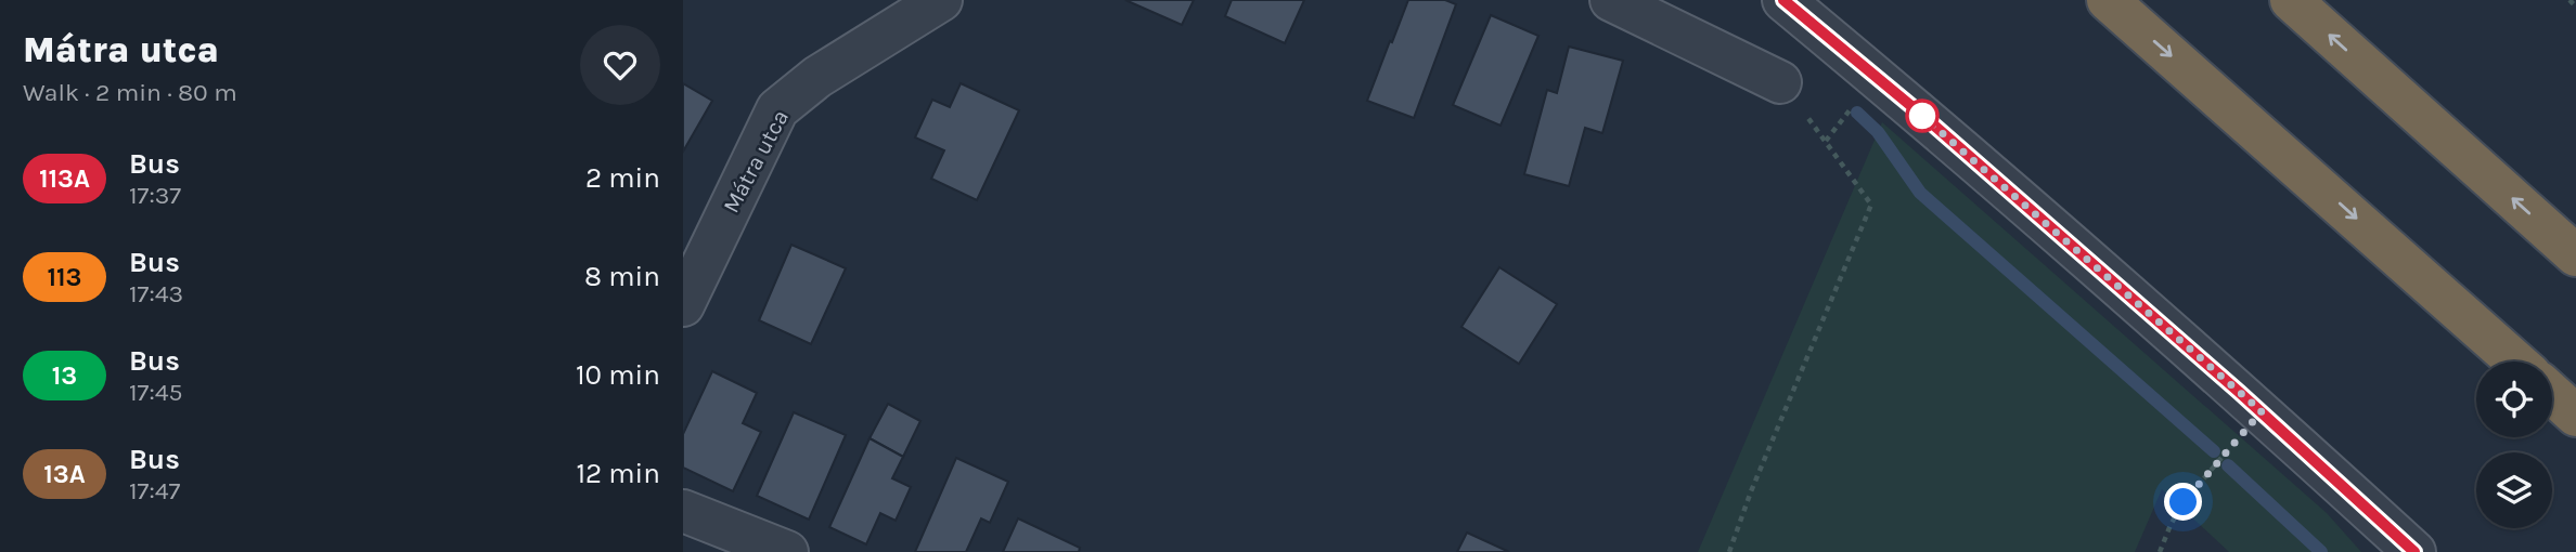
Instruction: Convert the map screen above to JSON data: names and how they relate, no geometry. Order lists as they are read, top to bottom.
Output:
{
  "streets": {
    "street": ["Mátra utca"]
  },
  "lines": ["bus line 113A"],
  "page": {
    "heading": ["Mátra utca", "Walk · 2 min · 80 m"],
    "list": [
      {
        "mark": "113A",
        "name": "Bus",
        "note": "17:37",
        "value": "2 min"
      },
      {
        "mark": "113",
        "name": "Bus",
        "note": "17:43",
        "value": "8 min"
      },
      {
        "mark": "13",
        "name": "Bus",
        "note": "17:45",
        "value": "10 min"
      },
      {
        "mark": "13A",
        "name": "Bus",
        "note": "17:47",
        "value": "12 min"
      }
    ]
  }
}
